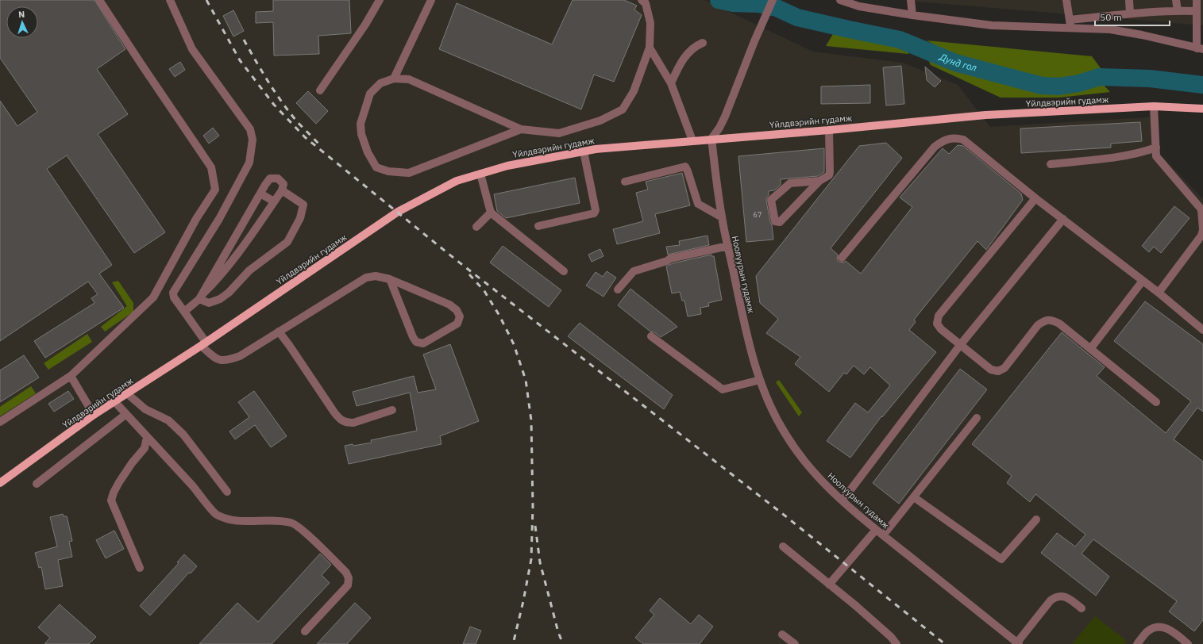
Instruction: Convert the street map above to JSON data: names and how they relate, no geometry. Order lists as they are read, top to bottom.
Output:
{
  "streets": {
    "main road": ["Yйлдвэрийн гудамж"],
    "street": ["Ноолуурын гудамж"]
  },
  "crossings": [
    ["Yйлдвэрийн гудамж", "Ноолуурын гудамж"]
  ],
  "water": ["Дунд гол"],
  "house_numbers": ["67"],
  "scale_bar": "50 m",
  "north": "top"
}
